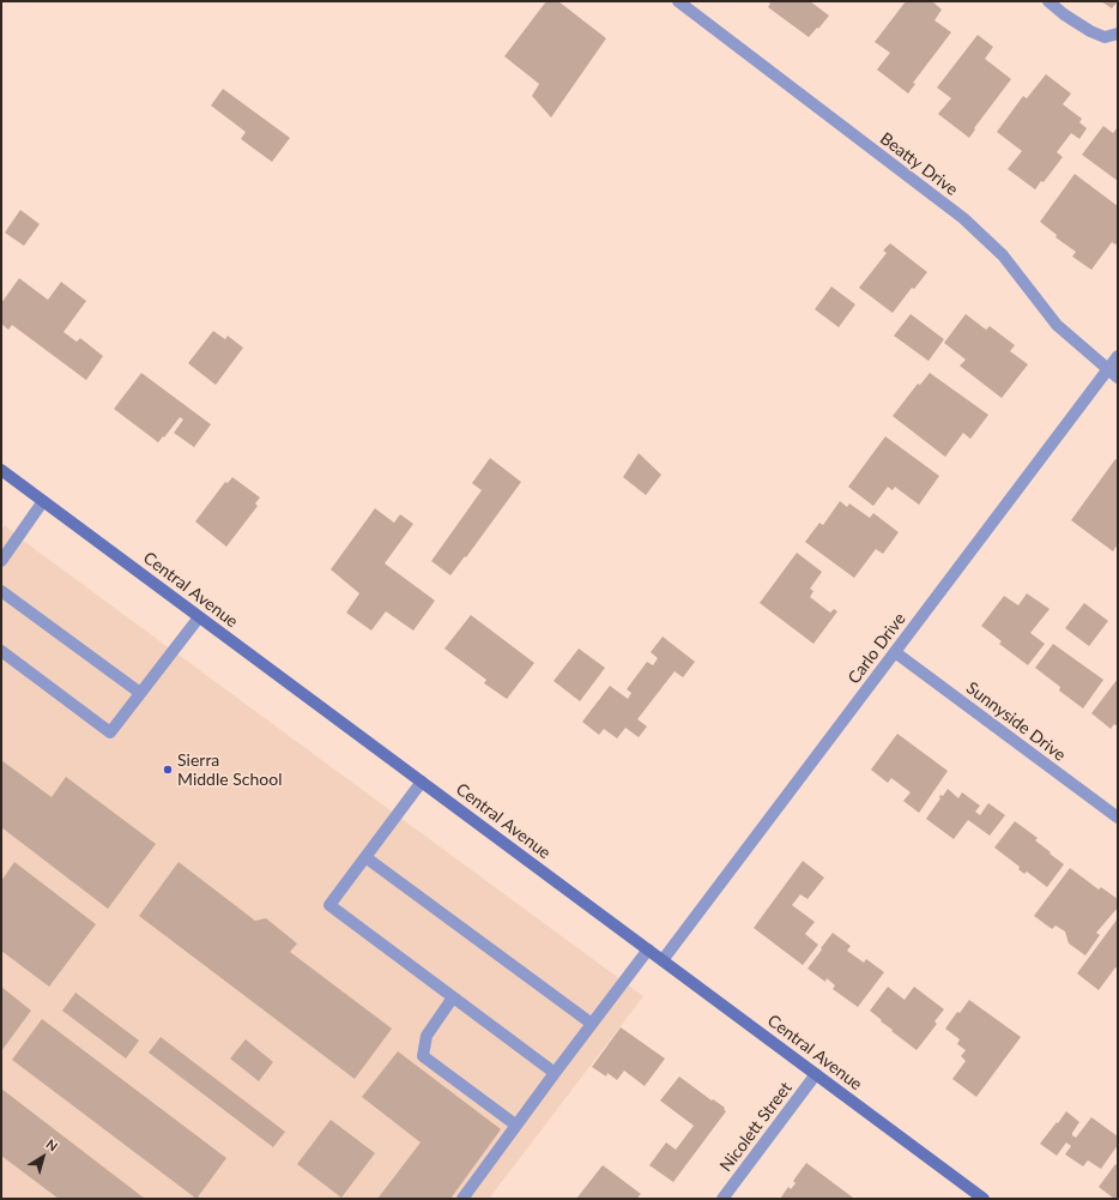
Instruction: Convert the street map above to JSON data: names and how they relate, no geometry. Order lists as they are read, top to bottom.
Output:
{
  "streets": {
    "main road": ["Central Avenue"],
    "street": [
      "Beatty Drive",
      "Carlo Drive",
      "Sunnyside Drive",
      "Nicolett Street"
    ]
  },
  "crossings": [
    ["Beatty Drive", "Carlo Drive"],
    ["Central Avenue", "Carlo Drive"],
    ["Central Avenue", "Nicolett Street"],
    ["Carlo Drive", "Sunnyside Drive"]
  ],
  "places": ["Sierra Middle School"],
  "north": "top right"
}
